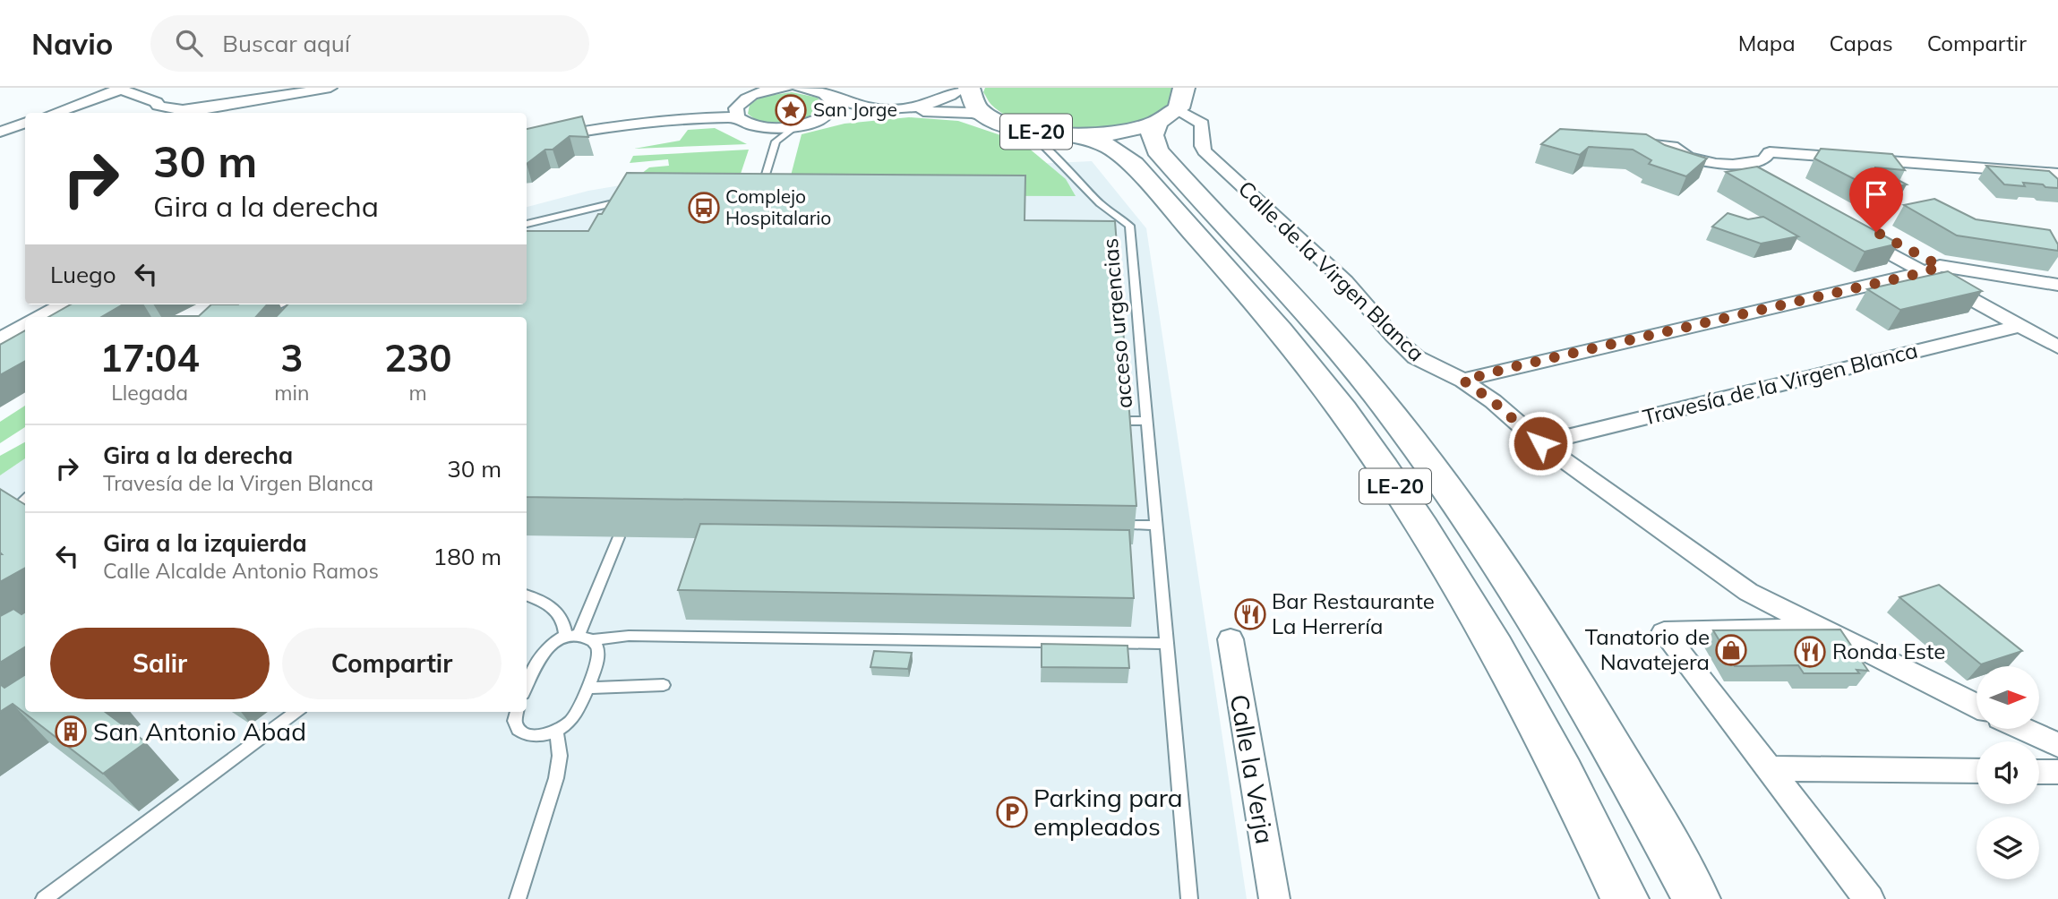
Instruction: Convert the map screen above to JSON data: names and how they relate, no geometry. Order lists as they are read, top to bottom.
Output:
{
  "streets": {
    "highway": ["LE-20"],
    "street": ["Calle de la Virgen Blanca", "Travesía de la Virgen Blanca", "Calle la Verja"],
    "lane": ["acceso urgencias"]
  },
  "crossings": [
    ["LE-20", "Calle de la Virgen Blanca"],
    ["LE-20", "acceso urgencias"],
    ["Calle de la Virgen Blanca", "Travesía de la Virgen Blanca"]
  ],
  "places": {
    "place": ["San Jorge"],
    "bus stop": ["Complejo Hospitalario"],
    "restaurant": ["Bar Restaurante La Herrería", "Ronda Este"],
    "shop": ["Tanatorio de Navatejera"],
    "building": ["San Antonio Abad"],
    "parking": ["Parking para empleados"]
  },
  "north": "right",
  "page": {
    "header": "Navio",
    "search": "Buscar aquí",
    "nav": ["Mapa", "Capas", "Compartir"],
    "turn": ["30 m", "Gira a la derecha"],
    "then": "Luego",
    "eta": [
      "17:04",
      "Llegada",
      "3",
      "min",
      "230",
      "m"
    ],
    "list": [
      {
        "name": "Gira a la derecha",
        "note": "Travesía de la Virgen Blanca",
        "value": "30 m"
      },
      {
        "name": "Gira a la izquierda",
        "note": "Calle Alcalde Antonio Ramos",
        "value": "180 m"
      }
    ],
    "buttons": ["Salir", "Compartir"]
  }
}
